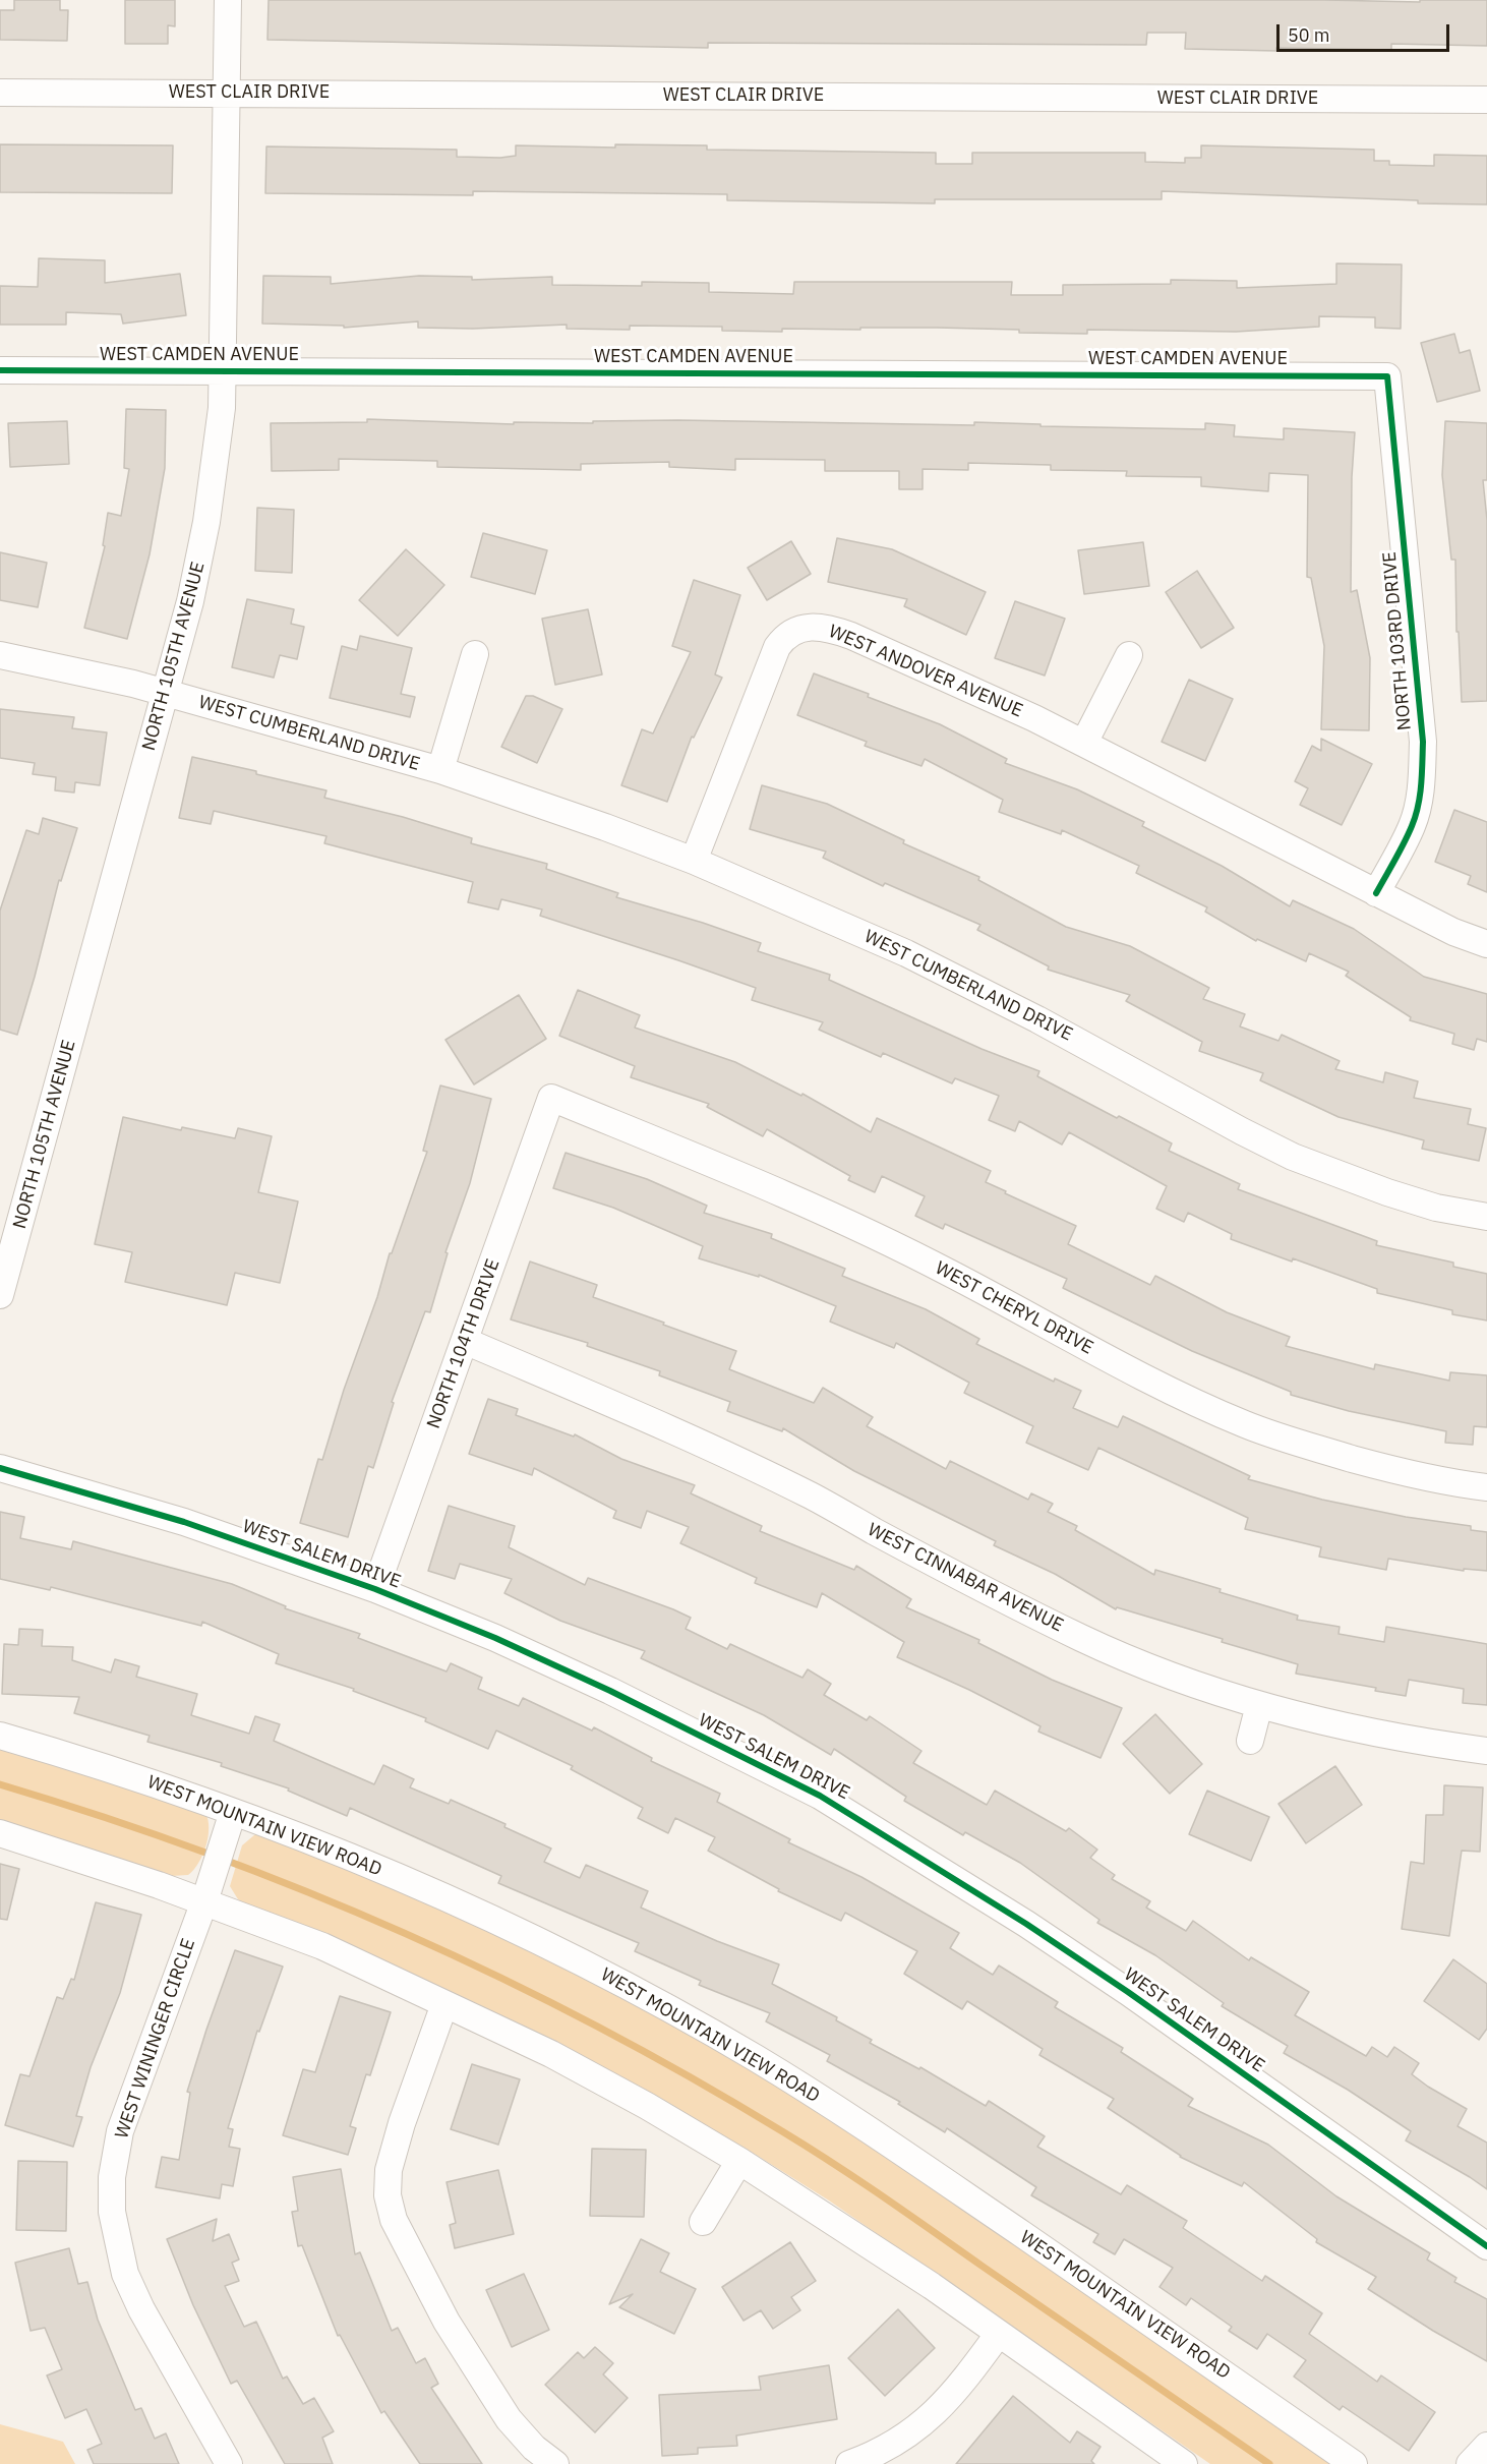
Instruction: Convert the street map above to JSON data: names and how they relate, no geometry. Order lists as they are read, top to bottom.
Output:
{
  "streets": {
    "street": [
      "WEST CLAIR DRIVE",
      "WEST CAMDEN AVENUE",
      "NORTH 103RD DRIVE",
      "NORTH 105TH AVENUE",
      "WEST ANDOVER AVENUE",
      "WEST CUMBERLAND DRIVE",
      "WEST CHERYL DRIVE",
      "NORTH 104TH DRIVE",
      "WEST SALEM DRIVE",
      "WEST CINNABAR AVENUE",
      "WEST MOUNTAIN VIEW ROAD",
      "WEST WININGER CIRCLE"
    ]
  },
  "crossings": [
    ["WEST CLAIR DRIVE", "NORTH 105TH AVENUE"],
    ["WEST CAMDEN AVENUE", "NORTH 103RD DRIVE"],
    ["WEST CAMDEN AVENUE", "NORTH 105TH AVENUE"],
    ["NORTH 103RD DRIVE", "WEST ANDOVER AVENUE"],
    ["NORTH 105TH AVENUE", "WEST CUMBERLAND DRIVE"],
    ["WEST ANDOVER AVENUE", "WEST CUMBERLAND DRIVE"],
    ["WEST CHERYL DRIVE", "NORTH 104TH DRIVE"],
    ["NORTH 104TH DRIVE", "WEST SALEM DRIVE"],
    ["NORTH 104TH DRIVE", "WEST CINNABAR AVENUE"],
    ["WEST MOUNTAIN VIEW ROAD", "WEST WININGER CIRCLE"]
  ],
  "scale_bar": "50 m"
}
